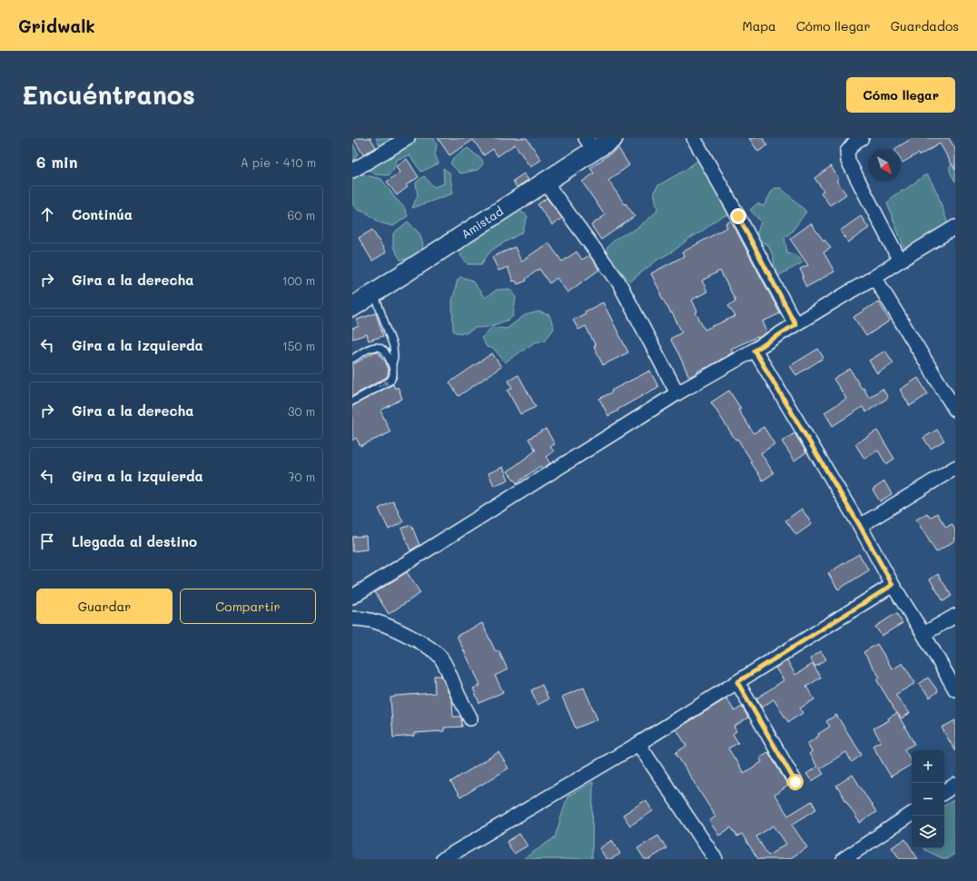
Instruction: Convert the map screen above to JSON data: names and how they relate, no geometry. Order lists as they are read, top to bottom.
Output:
{
  "streets": {
    "street": ["Amistad"]
  },
  "north": "bottom right",
  "page": {
    "header": "Gridwalk",
    "nav": ["Mapa", "Cómo llegar", "Guardados"],
    "buttons": [
      "Cómo llegar",
      ["Guardar", "Compartir"]
    ],
    "title": "Encuéntranos",
    "heading": ["6 min", "A pie · 410 m"],
    "list": [
      ["Continúa", "60 m"],
      ["Gira a la derecha", "100 m"],
      ["Gira a la izquierda", "150 m"],
      ["Gira a la derecha", "30 m"],
      ["Gira a la izquierda", "70 m"],
      "Llegada al destino"
    ],
    "map_buttons": ["+", "−"]
  }
}
